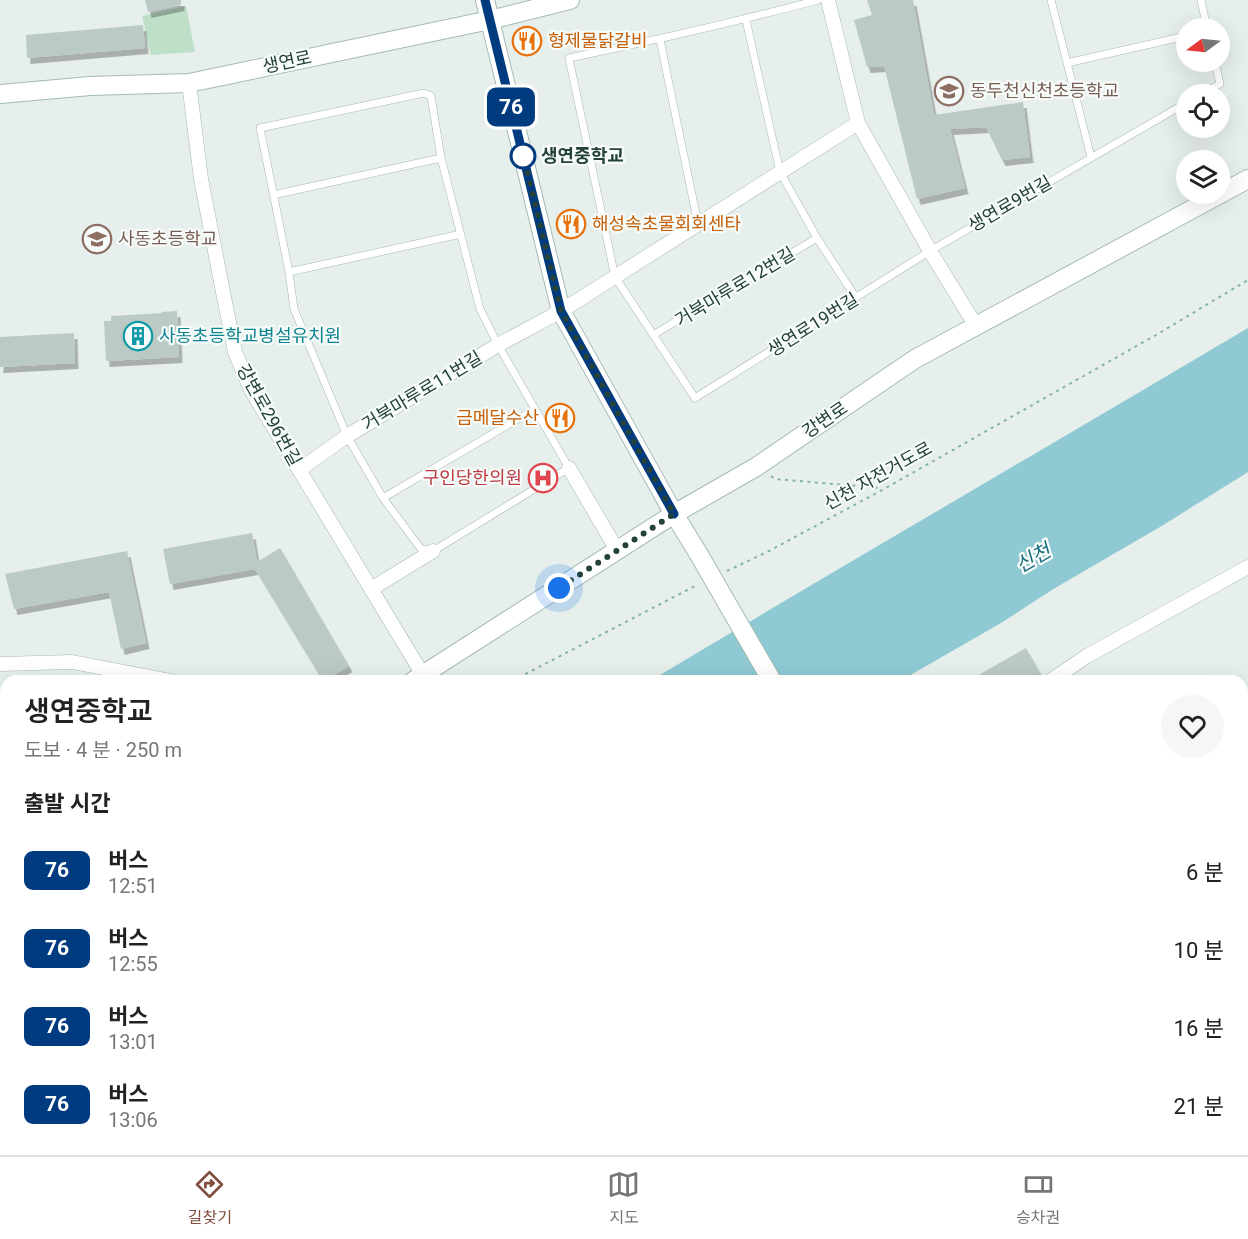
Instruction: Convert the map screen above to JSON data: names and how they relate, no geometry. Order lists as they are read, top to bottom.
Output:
{
  "streets": {
    "street": [
      "생연로",
      "거북마루로11번길",
      "강변로296번길",
      "강변로"
    ],
    "lane": ["생연로9번길", "거북마루로12번길", "생연로19번길"],
    "path": ["신천 자전거도로"]
  },
  "crossings": [
    ["생연로", "강변로296번길"],
    ["생연로9번길", "생연로19번길"],
    ["거북마루로12번길", "생연로19번길"],
    ["거북마루로11번길", "강변로296번길"],
    ["거북마루로11번길", "강변로"]
  ],
  "water": ["신천"],
  "places": {
    "restaurant": ["형제물닭갈비", "해성속초물회회센타", "금메달수산"],
    "school or university": ["동두천신천초등학교", "사동초등학교"],
    "other": ["생연중학교"],
    "building": ["사동초등학교병설유치원"],
    "hospital": ["구인당한의원"]
  },
  "lines": ["bus line 76"],
  "north": "left",
  "page": {
    "on_map": "76",
    "heading": [
      ["생연중학교", "도보 · 4 분 · 250 m"],
      "출발 시간"
    ],
    "list": [
      {
        "mark": "76",
        "name": "버스",
        "note": "12:51",
        "value": "6 분"
      },
      {
        "mark": "76",
        "name": "버스",
        "note": "12:55",
        "value": "10 분"
      },
      {
        "mark": "76",
        "name": "버스",
        "note": "13:01",
        "value": "16 분"
      },
      {
        "mark": "76",
        "name": "버스",
        "note": "13:06",
        "value": "21 분"
      }
    ],
    "tabs": ["길찾기", "지도", "승차권"]
  }
}
